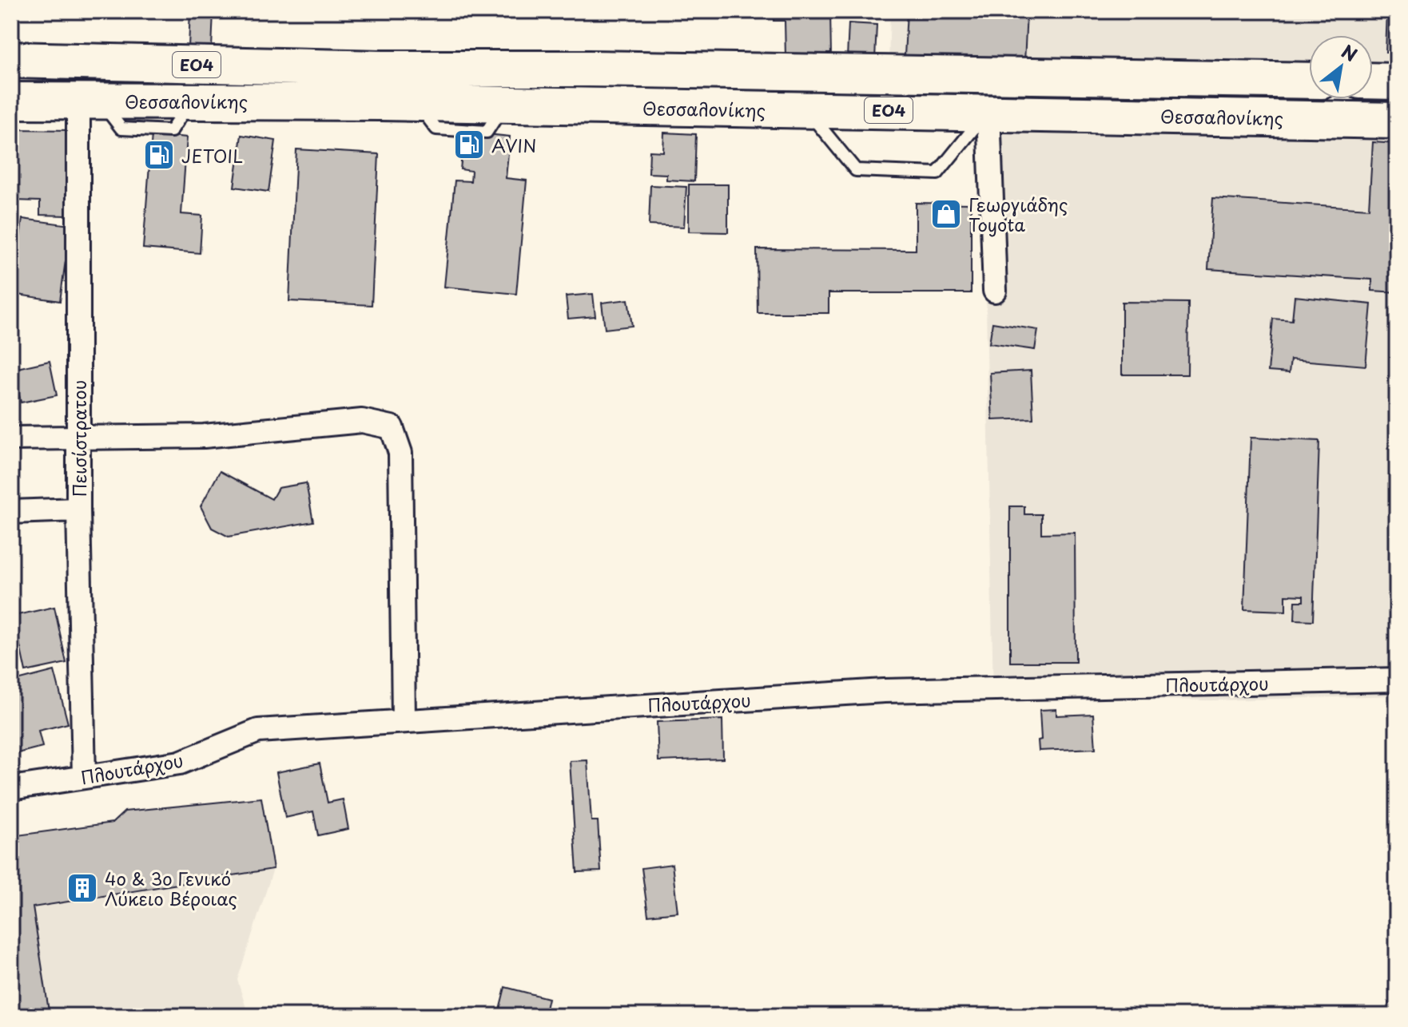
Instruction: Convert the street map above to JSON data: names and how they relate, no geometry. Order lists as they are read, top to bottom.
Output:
{
  "streets": {
    "main road": ["ΕΟ4", "Θεσσαλονίκης"],
    "street": ["Πεισίστρατου", "Πλουτάρχου"]
  },
  "crossings": [
    ["Θεσσαλονίκης", "Πεισίστρατου"],
    ["Πεισίστρατου", "Πλουτάρχου"]
  ],
  "places": {
    "fuel station": ["AVIN", "JETOIL"],
    "shop": ["Γεωργιάδης Toyota"],
    "building": ["4ο & 3ο Γενικό Λύκειο Βέροιας"]
  },
  "north": "top right"
}
